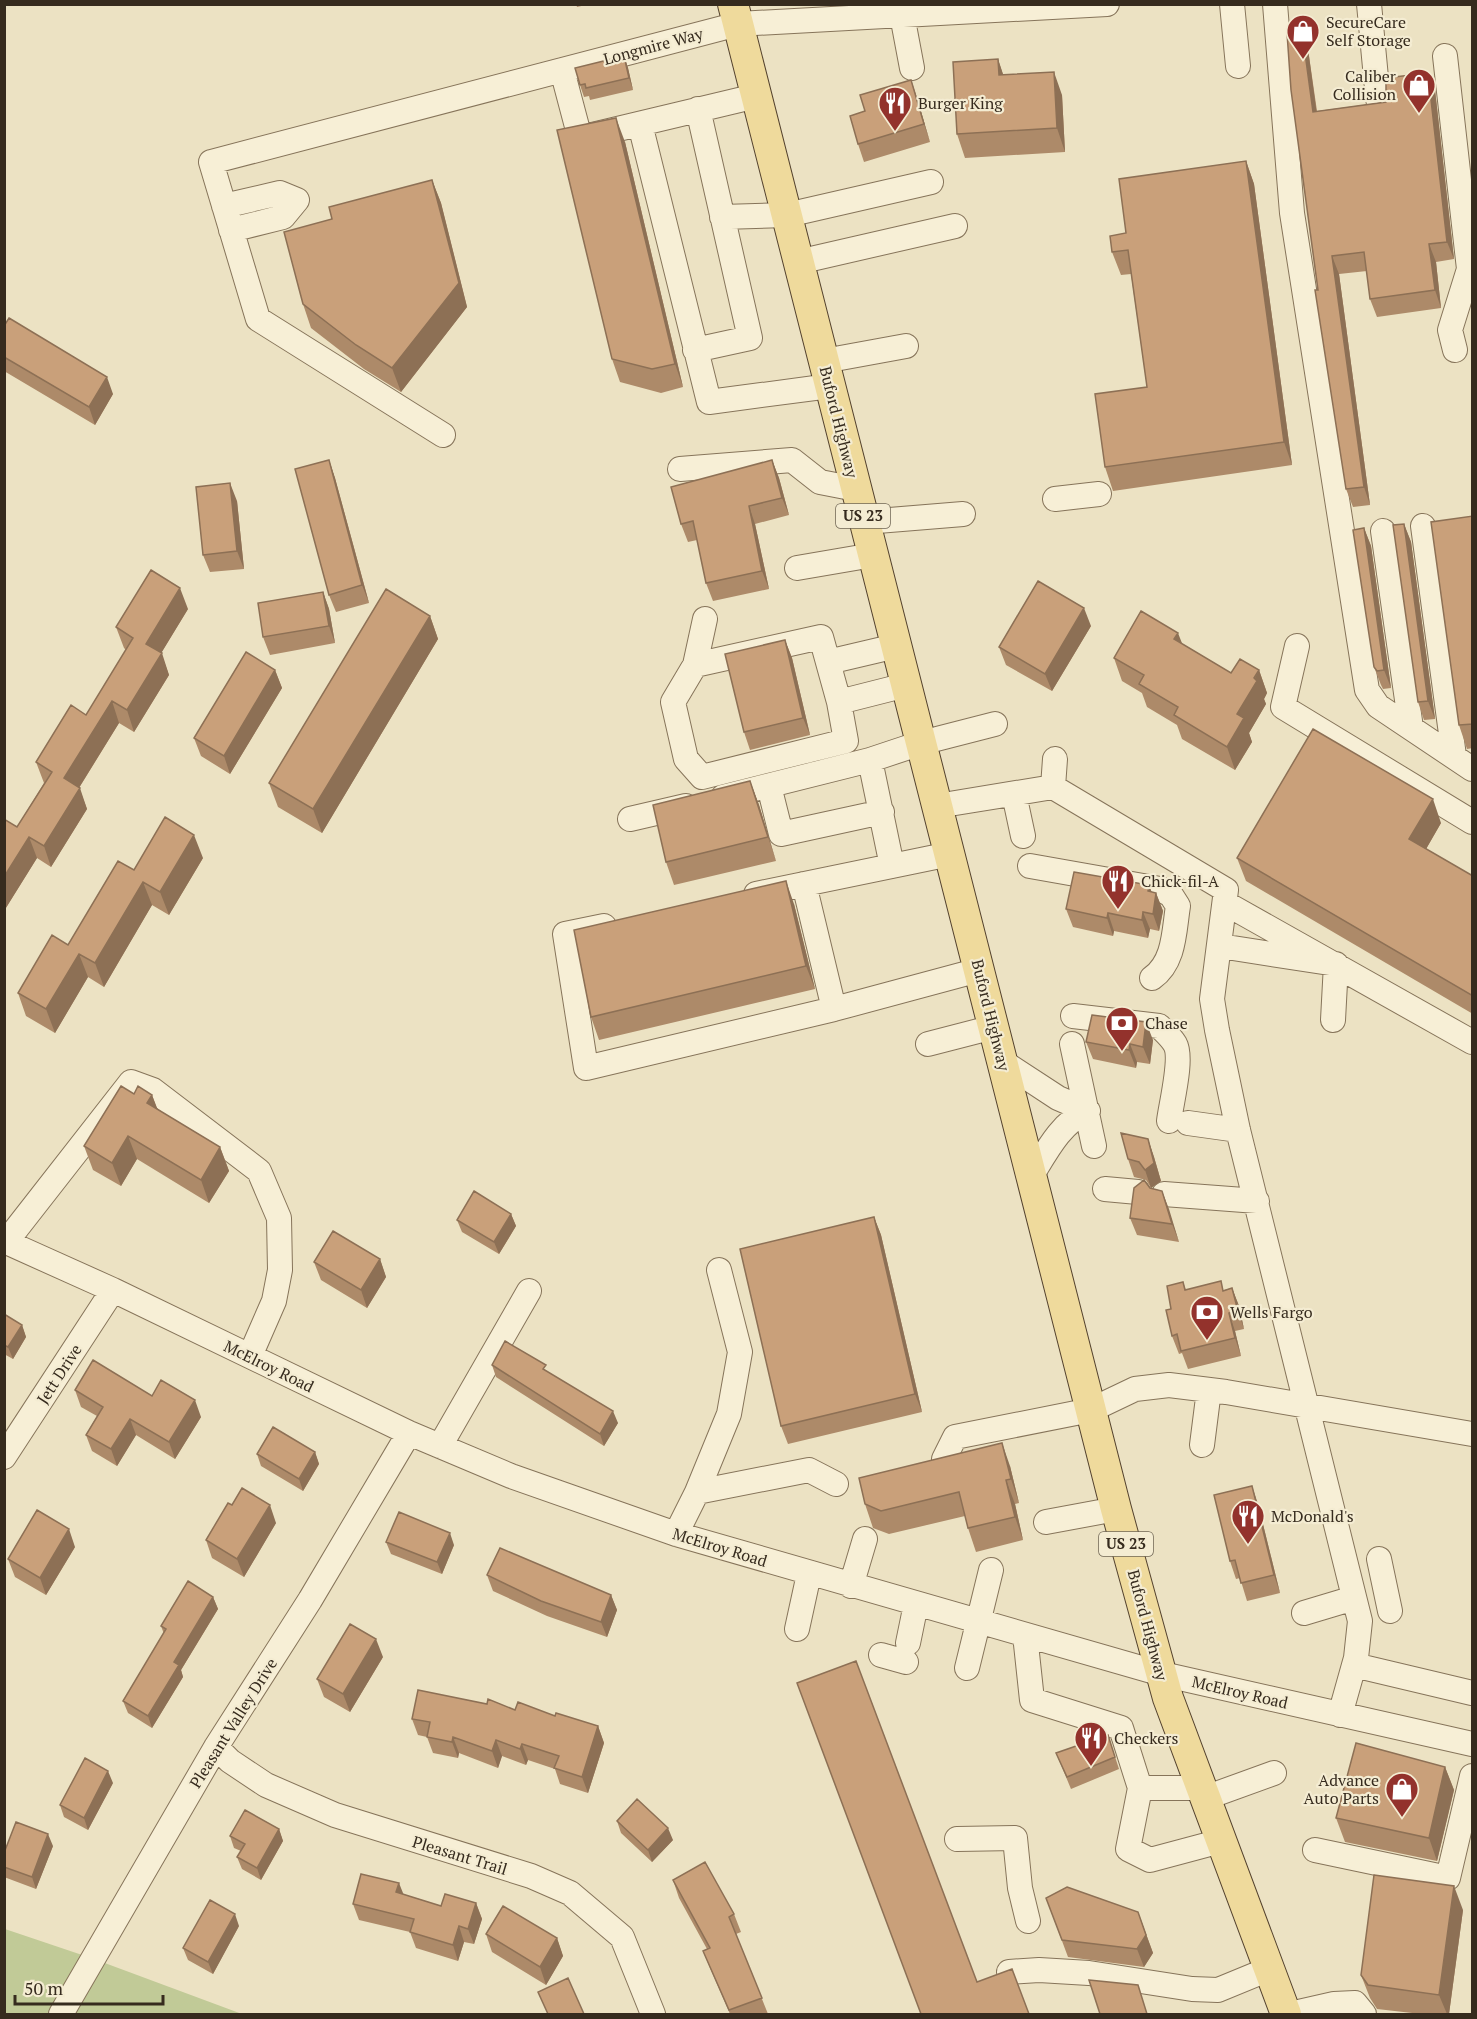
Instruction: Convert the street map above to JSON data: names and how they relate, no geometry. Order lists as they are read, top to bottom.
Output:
{
  "streets": {
    "main road": ["Buford Highway", "US 23"],
    "street": [
      "Longmire Way",
      "McElroy Road",
      "Jett Drive",
      "Pleasant Valley Drive",
      "Pleasant Trail"
    ]
  },
  "crossings": [
    ["Longmire Way", "Buford Highway"],
    ["Buford Highway", "McElroy Road"],
    ["McElroy Road", "Jett Drive"],
    ["McElroy Road", "Pleasant Valley Drive"],
    ["Pleasant Valley Drive", "Pleasant Trail"]
  ],
  "places": {
    "shop": ["SecureCare Self Storage", "Caliber Collision", "Advance Auto Parts"],
    "restaurant": [
      "Burger King",
      "Chick-fil-A",
      "McDonald's",
      "Checkers"
    ],
    "bank": ["Chase", "Wells Fargo"]
  },
  "scale_bar": "50 m"
}
